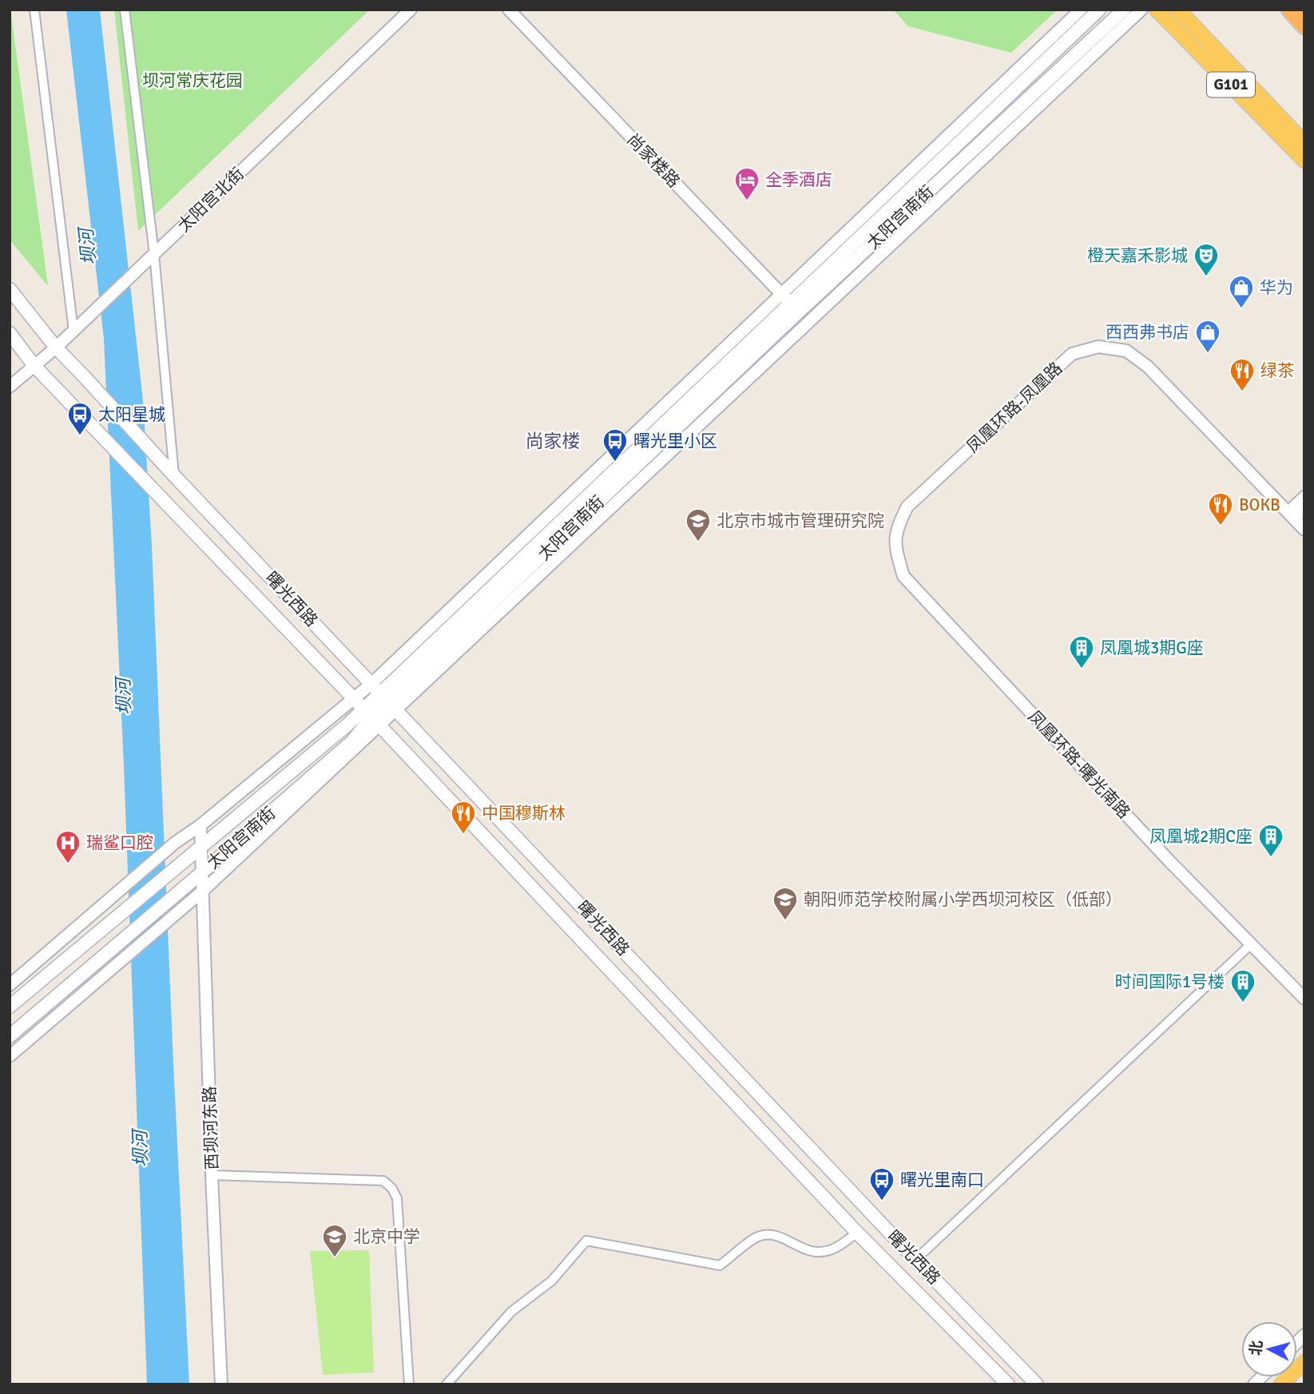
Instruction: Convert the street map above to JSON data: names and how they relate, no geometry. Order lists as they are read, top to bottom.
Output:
{
  "streets": {
    "highway": ["G101"],
    "main road": ["太阳宫南街", "曙光西路"],
    "street": [
      "尚家楼路",
      "太阳宫北街",
      "凤凰环路-凤凰路",
      "凤凰环路-曙光南路",
      "西坝河东路"
    ]
  },
  "crossings": [
    ["尚家楼路", "太阳宫南街"],
    ["太阳宫北街", "曙光西路"],
    ["太阳宫南街", "曙光西路"],
    ["太阳宫南街", "西坝河东路"],
    ["凤凰环路-凤凰路", "凤凰环路-曙光南路"]
  ],
  "districts": ["尚家楼"],
  "water": ["坝河"],
  "parks": ["坝河常庆花园"],
  "places": {
    "hotel": ["全季酒店"],
    "theatre": ["橙天嘉禾影城"],
    "shop": ["华为", "西西弗书店"],
    "restaurant": ["绿茶", "BOKB", "中国穆斯林"],
    "bus stop": ["太阳星城", "曙光里小区", "曙光里南口"],
    "school or university": ["北京市城市管理研究院", "朝阳师范学校附属小学西坝河校区（低部）", "北京中学"],
    "building": ["凤凰城3期G座", "凤凰城2期C座", "时间国际1号楼"],
    "hospital": ["瑞鲨口腔"]
  },
  "north": "left"
}
